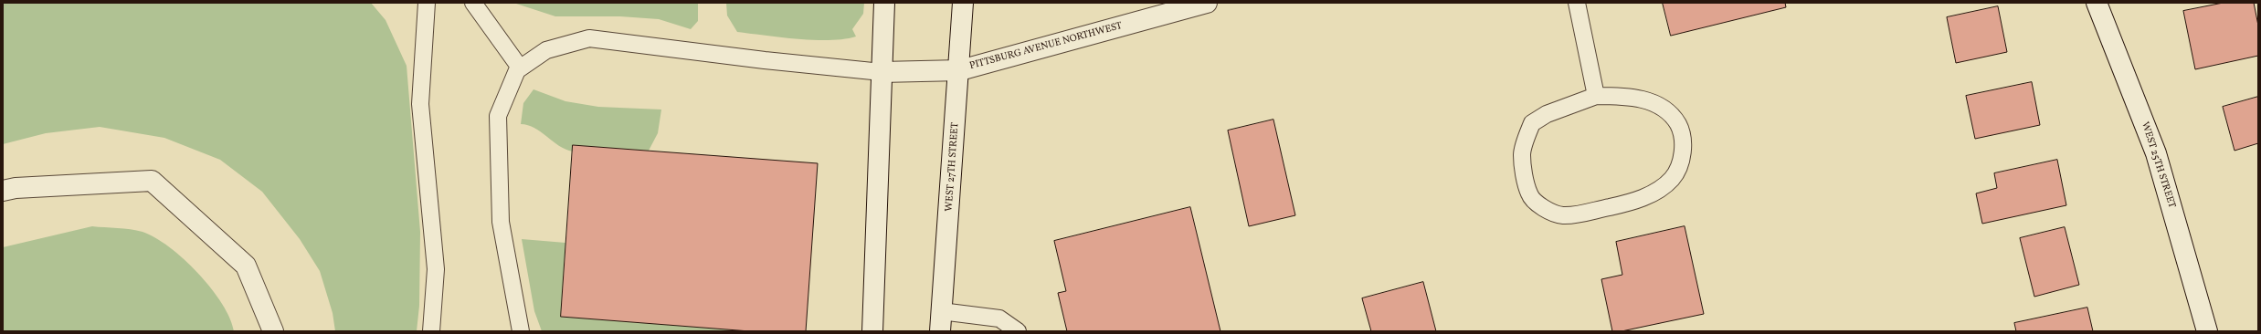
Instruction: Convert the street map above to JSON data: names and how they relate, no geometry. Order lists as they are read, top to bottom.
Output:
{
  "streets": {
    "street": ["PITTSBURG AVENUE NORTHWEST", "WEST 25TH STREET", "WEST 27TH STREET"]
  },
  "crossings": [
    ["PITTSBURG AVENUE NORTHWEST", "WEST 27TH STREET"]
  ]
}
